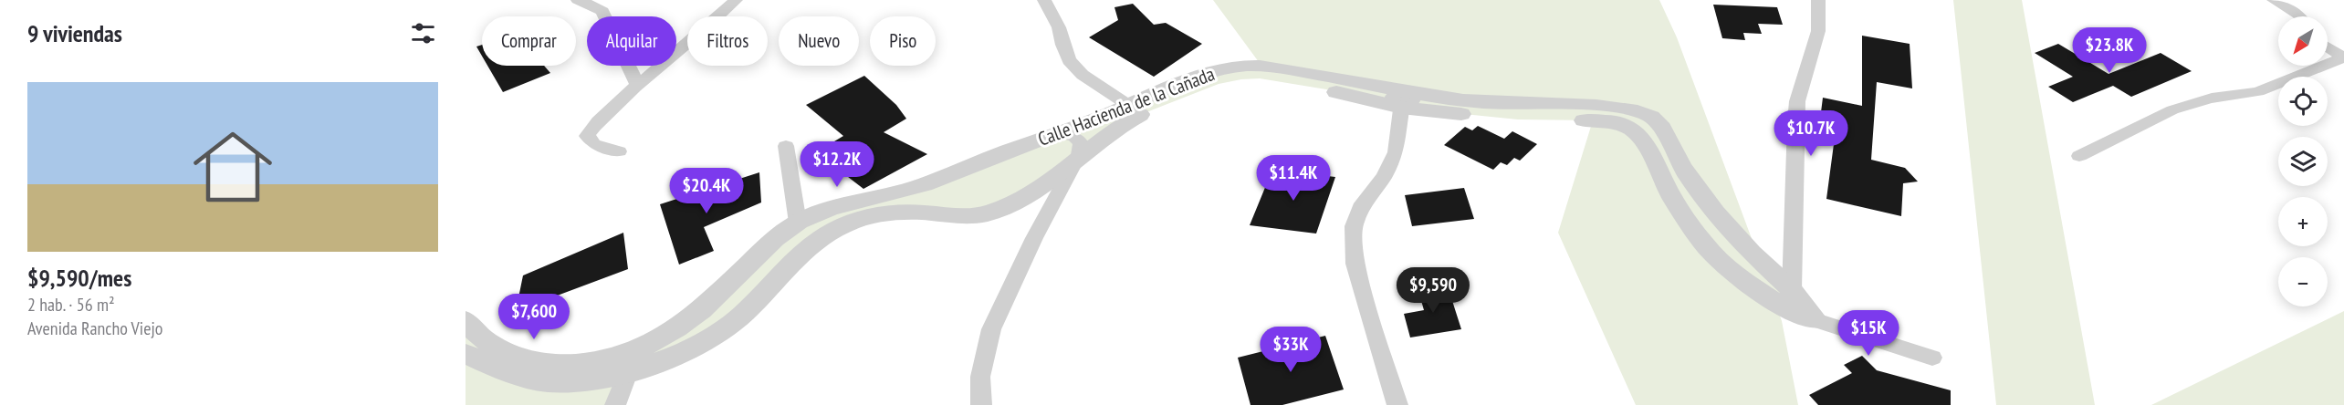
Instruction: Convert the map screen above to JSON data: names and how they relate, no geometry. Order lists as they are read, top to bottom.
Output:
{
  "streets": {
    "street": ["Calle Hacienda de la Cañada"]
  },
  "north": "bottom left",
  "page": {
    "heading": "9 viviendas",
    "map_buttons": ["+", "−"],
    "chip": [
      "Comprar",
      "Alquilar",
      "Filtros",
      "Nuevo",
      "Piso"
    ],
    "price": [
      "$23.8K",
      "$10.7K",
      "$12.2K",
      "$11.4K",
      "$20.4K",
      "$9,590",
      "$7,600",
      "$15K",
      "$33K"
    ],
    "list": [
      {
        "name": "$9,590/mes",
        "note": "2 hab. · 56 m² · Avenida Rancho Viejo"
      }
    ]
  }
}
